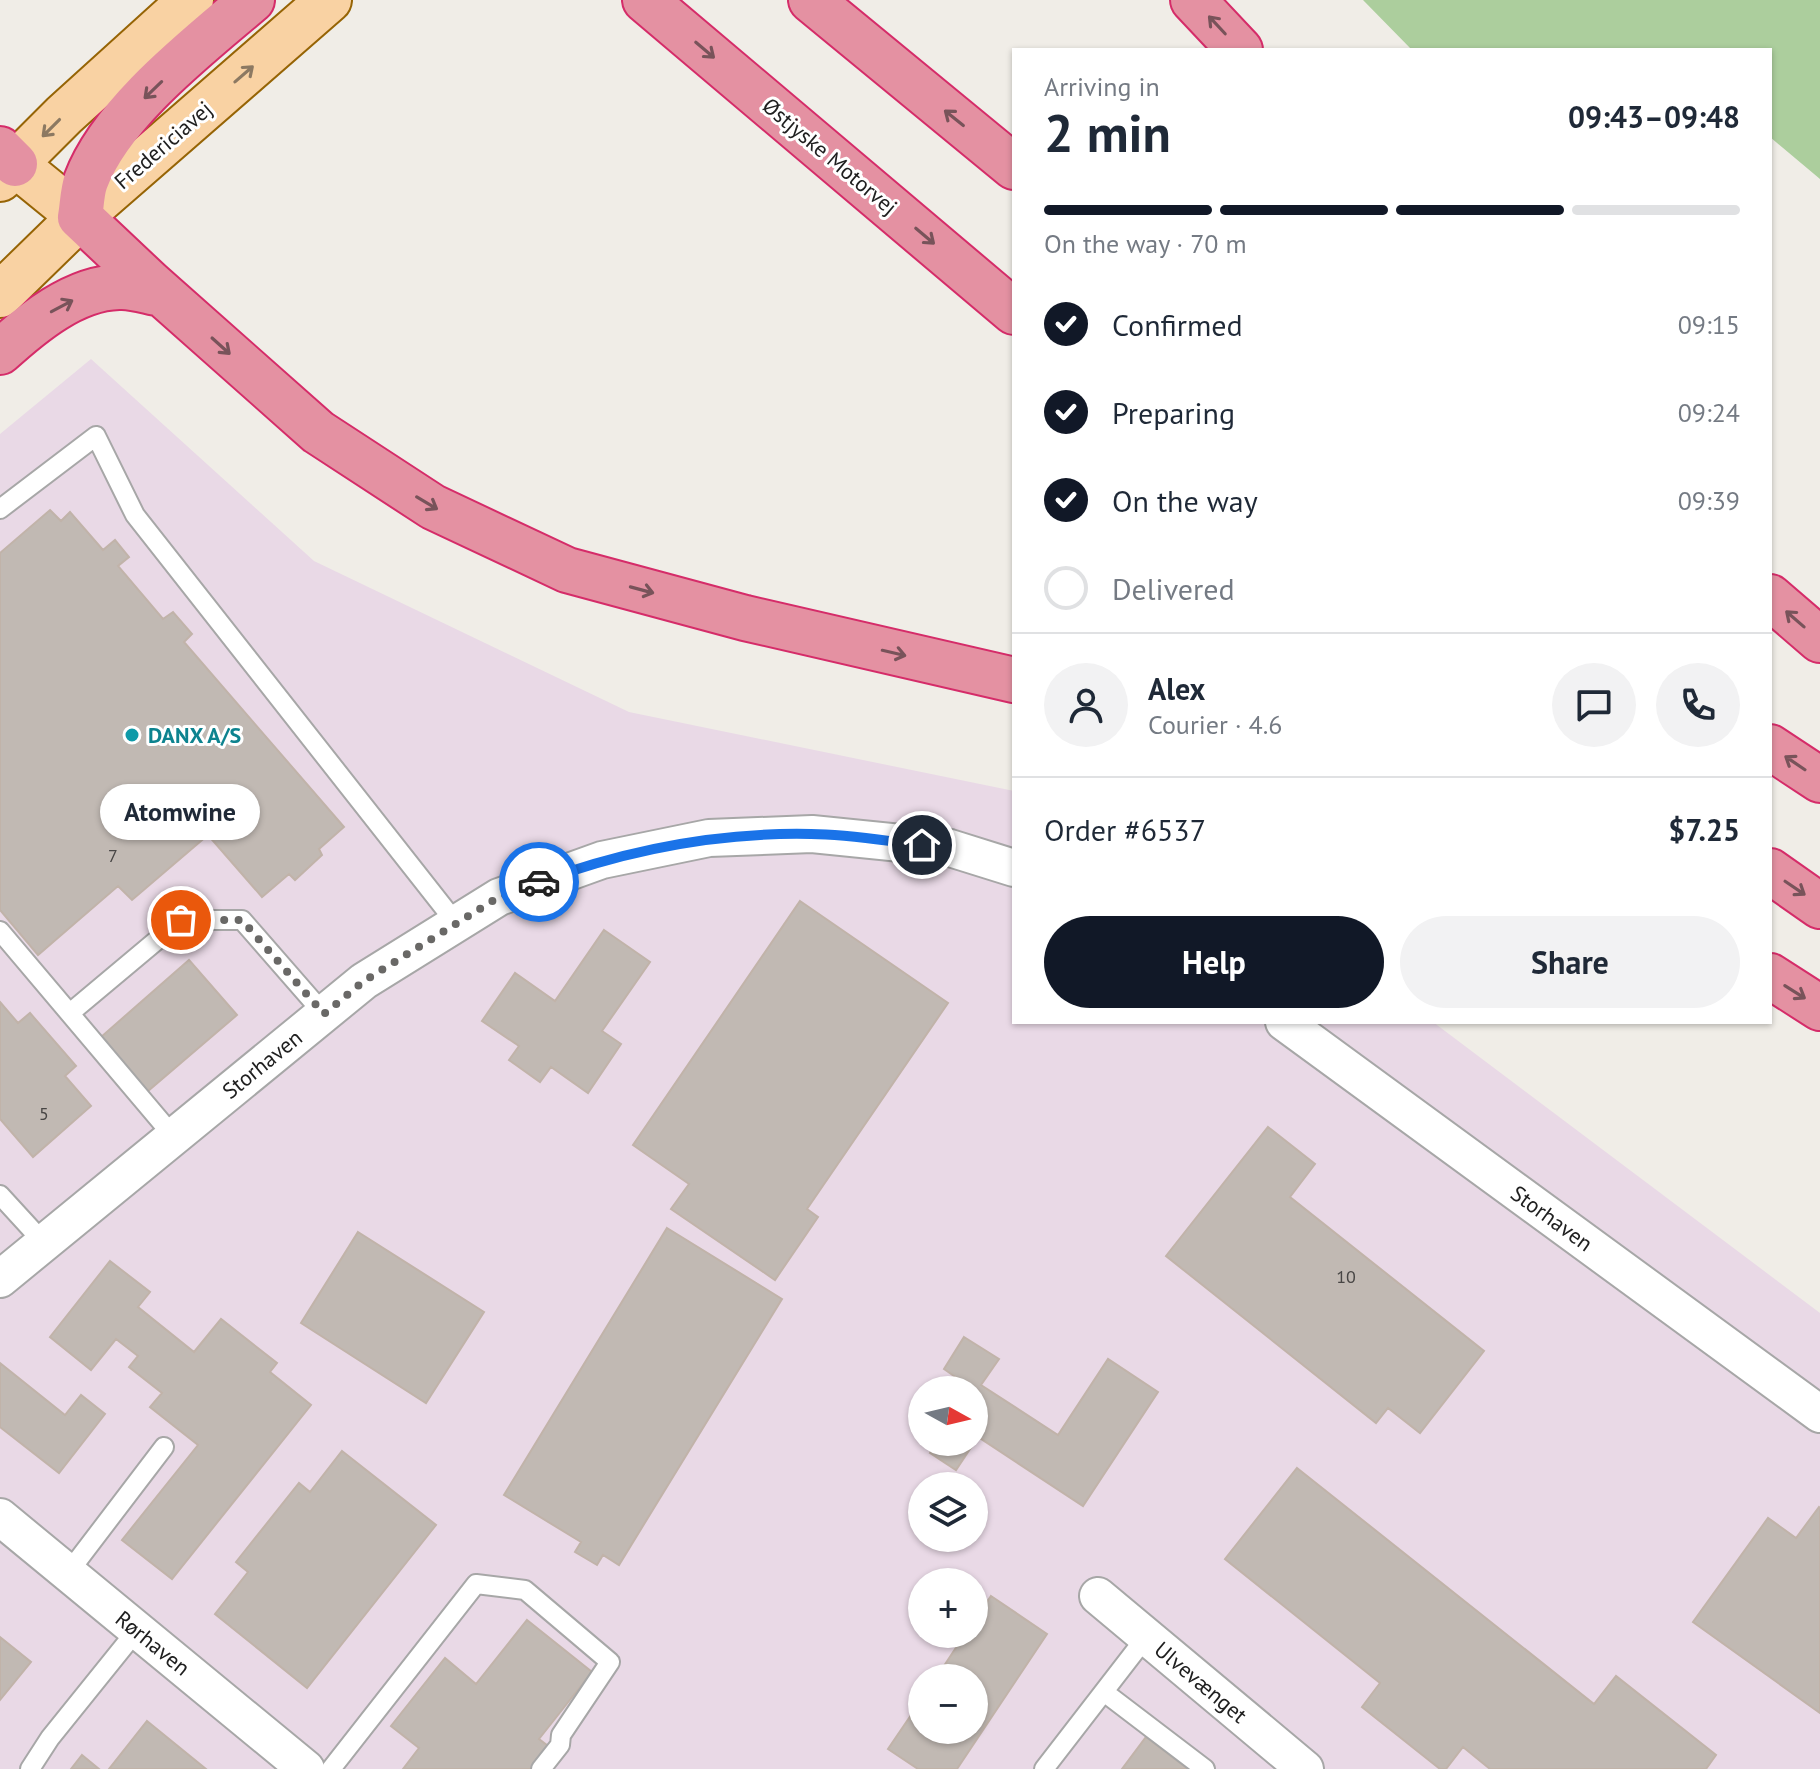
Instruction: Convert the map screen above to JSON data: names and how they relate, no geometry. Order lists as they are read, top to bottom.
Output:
{
  "streets": {
    "highway": ["Østjyske Motorvej"],
    "main road": ["Fredericiavej"],
    "street": ["Storhaven", "Rørhaven", "Ulvevænget"]
  },
  "places": ["DANX A/S", "Atomwine"],
  "house_numbers": ["7", "5", "10"],
  "north": "right",
  "page": {
    "heading": ["2 min", "Arriving in", "09:43–09:48"],
    "panel": [
      "Alex",
      "Courier · 4.6",
      "Order #6537",
      "$7.25"
    ],
    "bar": "On the way · 70 m",
    "list": [
      ["Confirmed", "09:15"],
      ["Preparing", "09:24"],
      ["On the way", "09:39"],
      "Delivered"
    ],
    "bubble": "Atomwine",
    "buttons": ["Help", "Share"],
    "map_buttons": ["+", "−"]
  }
}
